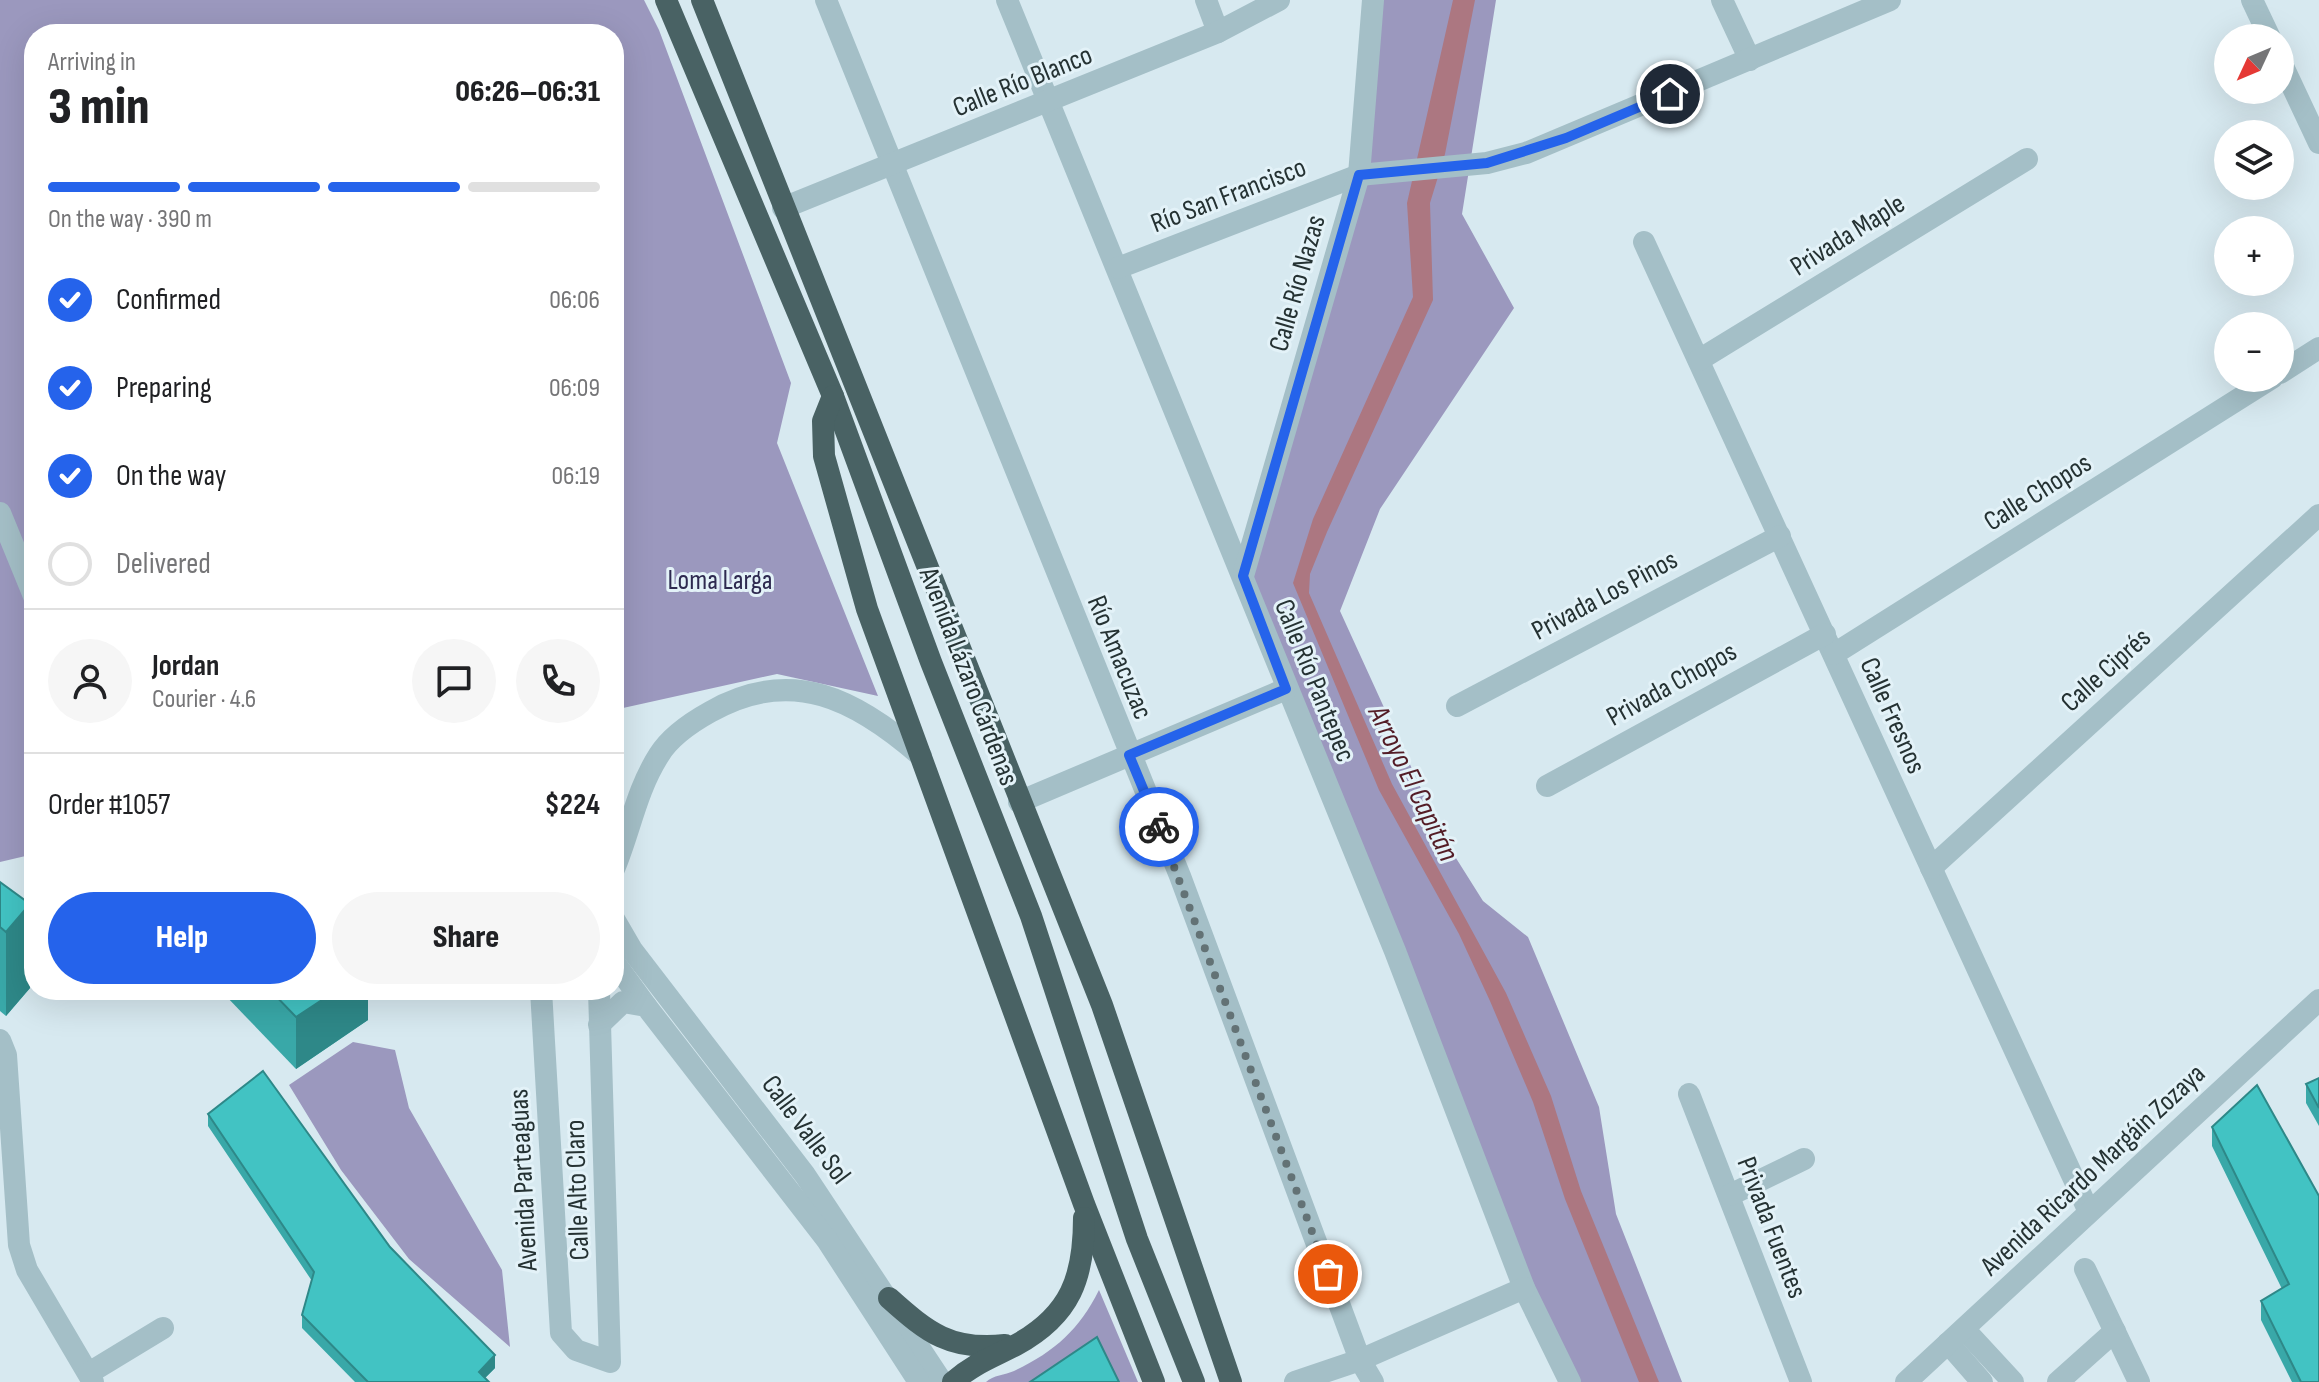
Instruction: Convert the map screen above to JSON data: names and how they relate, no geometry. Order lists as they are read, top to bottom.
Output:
{
  "streets": {
    "highway": ["Avenida Lázaro Cárdenas"],
    "street": [
      "Calle Río Blanco",
      "Río San Francisco",
      "Privada Maple",
      "Calle Río Nazas",
      "Calle Chopos",
      "Privada Los Pinos",
      "Río Amacuzac",
      "Calle Ciprés",
      "Calle Río Pantepec",
      "Privada Chopos",
      "Calle Fresnos",
      "Calle Valle Sol",
      "Avenida Ricardo Margáin Zozaya",
      "Avenida Parteaguas",
      "Calle Alto Claro",
      "Privada Fuentes"
    ]
  },
  "crossings": [
    ["Calle Río Blanco", "Río Amacuzac"],
    ["Calle Río Blanco", "Avenida Lázaro Cárdenas"],
    ["Calle Río Blanco", "Calle Río Pantepec"],
    ["Río San Francisco", "Calle Río Nazas"],
    ["Río San Francisco", "Calle Río Pantepec"],
    ["Privada Maple", "Calle Fresnos"],
    ["Calle Río Nazas", "Calle Río Pantepec"],
    ["Calle Chopos", "Privada Chopos"],
    ["Calle Chopos", "Calle Fresnos"],
    ["Privada Los Pinos", "Calle Fresnos"],
    ["Calle Ciprés", "Calle Fresnos"],
    ["Privada Chopos", "Calle Fresnos"],
    ["Calle Fresnos", "Avenida Ricardo Margáin Zozaya"],
    ["Avenida Parteaguas", "Calle Alto Claro"]
  ],
  "water": ["Arroyo El Capitán"],
  "parks": ["Loma Larga"],
  "north": "bottom left",
  "page": {
    "map_buttons": ["+", "−"],
    "heading": ["3 min", "Arriving in", "06:26–06:31"],
    "panel": [
      "Jordan",
      "Courier · 4.6",
      "Order #1057",
      "$224"
    ],
    "bar": "On the way · 390 m",
    "list": [
      ["Confirmed", "06:06"],
      ["Preparing", "06:09"],
      ["On the way", "06:19"],
      "Delivered"
    ],
    "buttons": ["Help", "Share"]
  }
}
